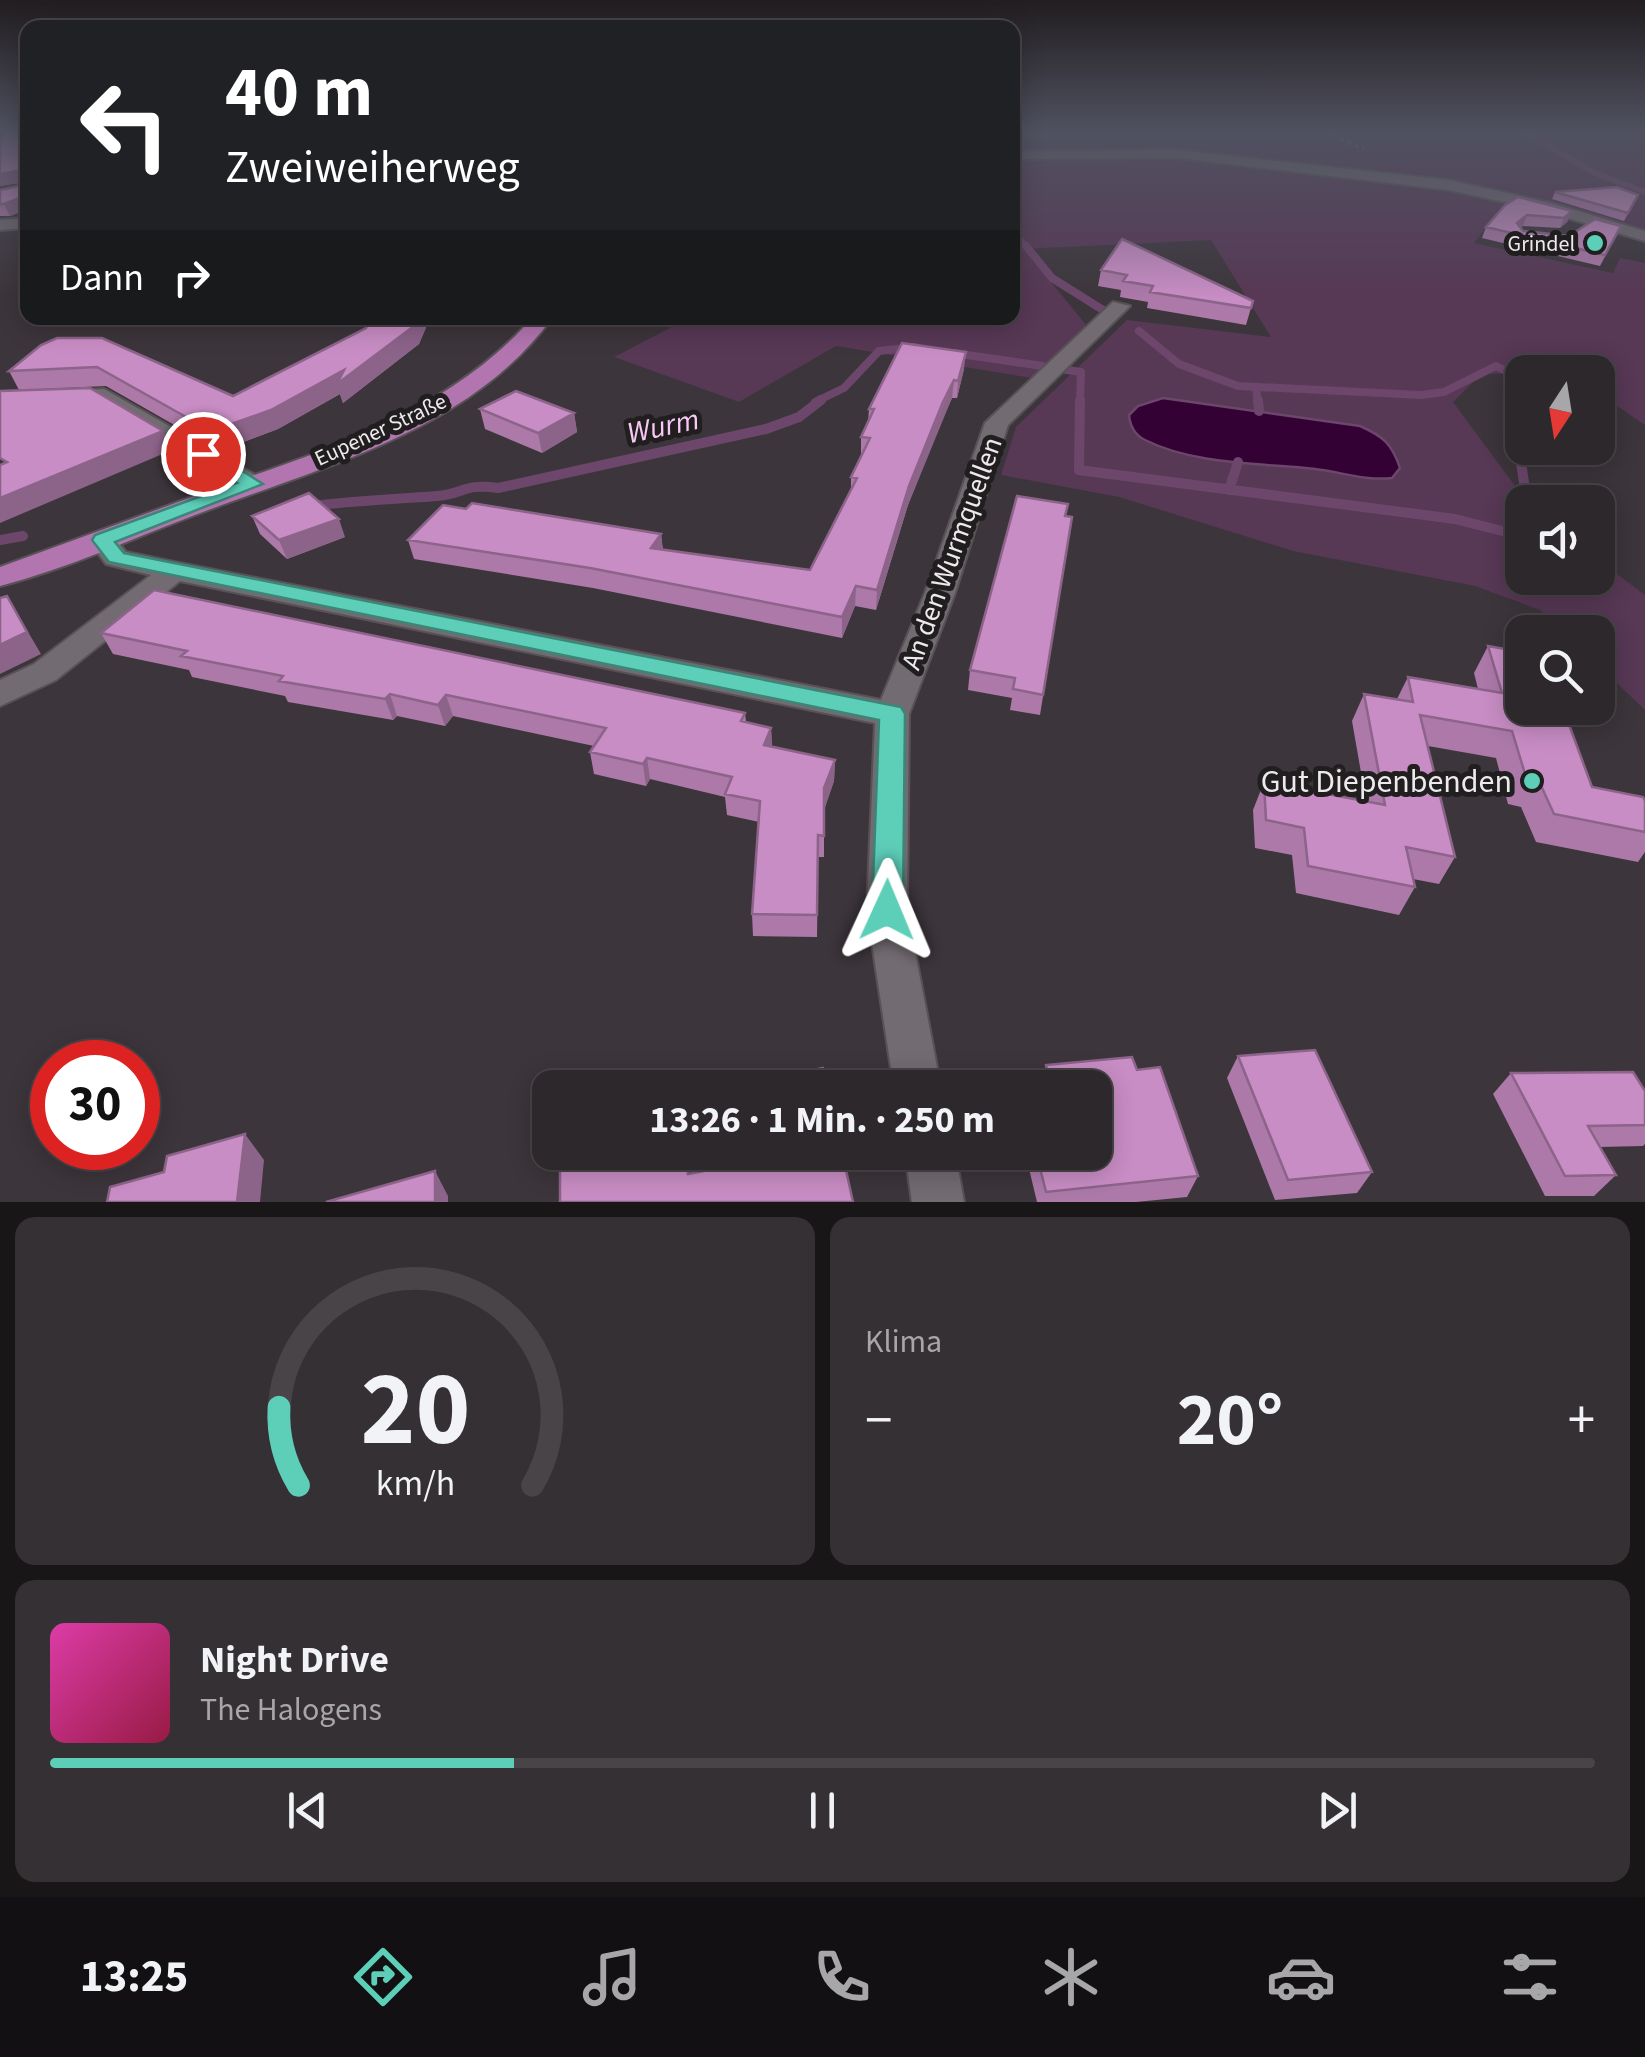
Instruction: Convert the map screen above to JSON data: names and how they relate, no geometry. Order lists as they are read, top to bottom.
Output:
{
  "streets": {
    "main road": ["Eupener Straße"],
    "street": ["An den Wurmquellen"]
  },
  "water": ["Wurm"],
  "places": ["Grindel", "Gut Diepenbenden"],
  "north": "bottom",
  "page": {
    "turn": ["40 m", "Zweiweiherweg"],
    "then": "Dann",
    "limit": "30",
    "trip": "13:26 · 1 Min. · 250 m",
    "tile": "Klima",
    "heat": ["−", "20°", "+"],
    "song": ["Night Drive", "The Halogens"],
    "tabs": "13:25",
    "gauge": ["20", "km/h"]
  }
}
